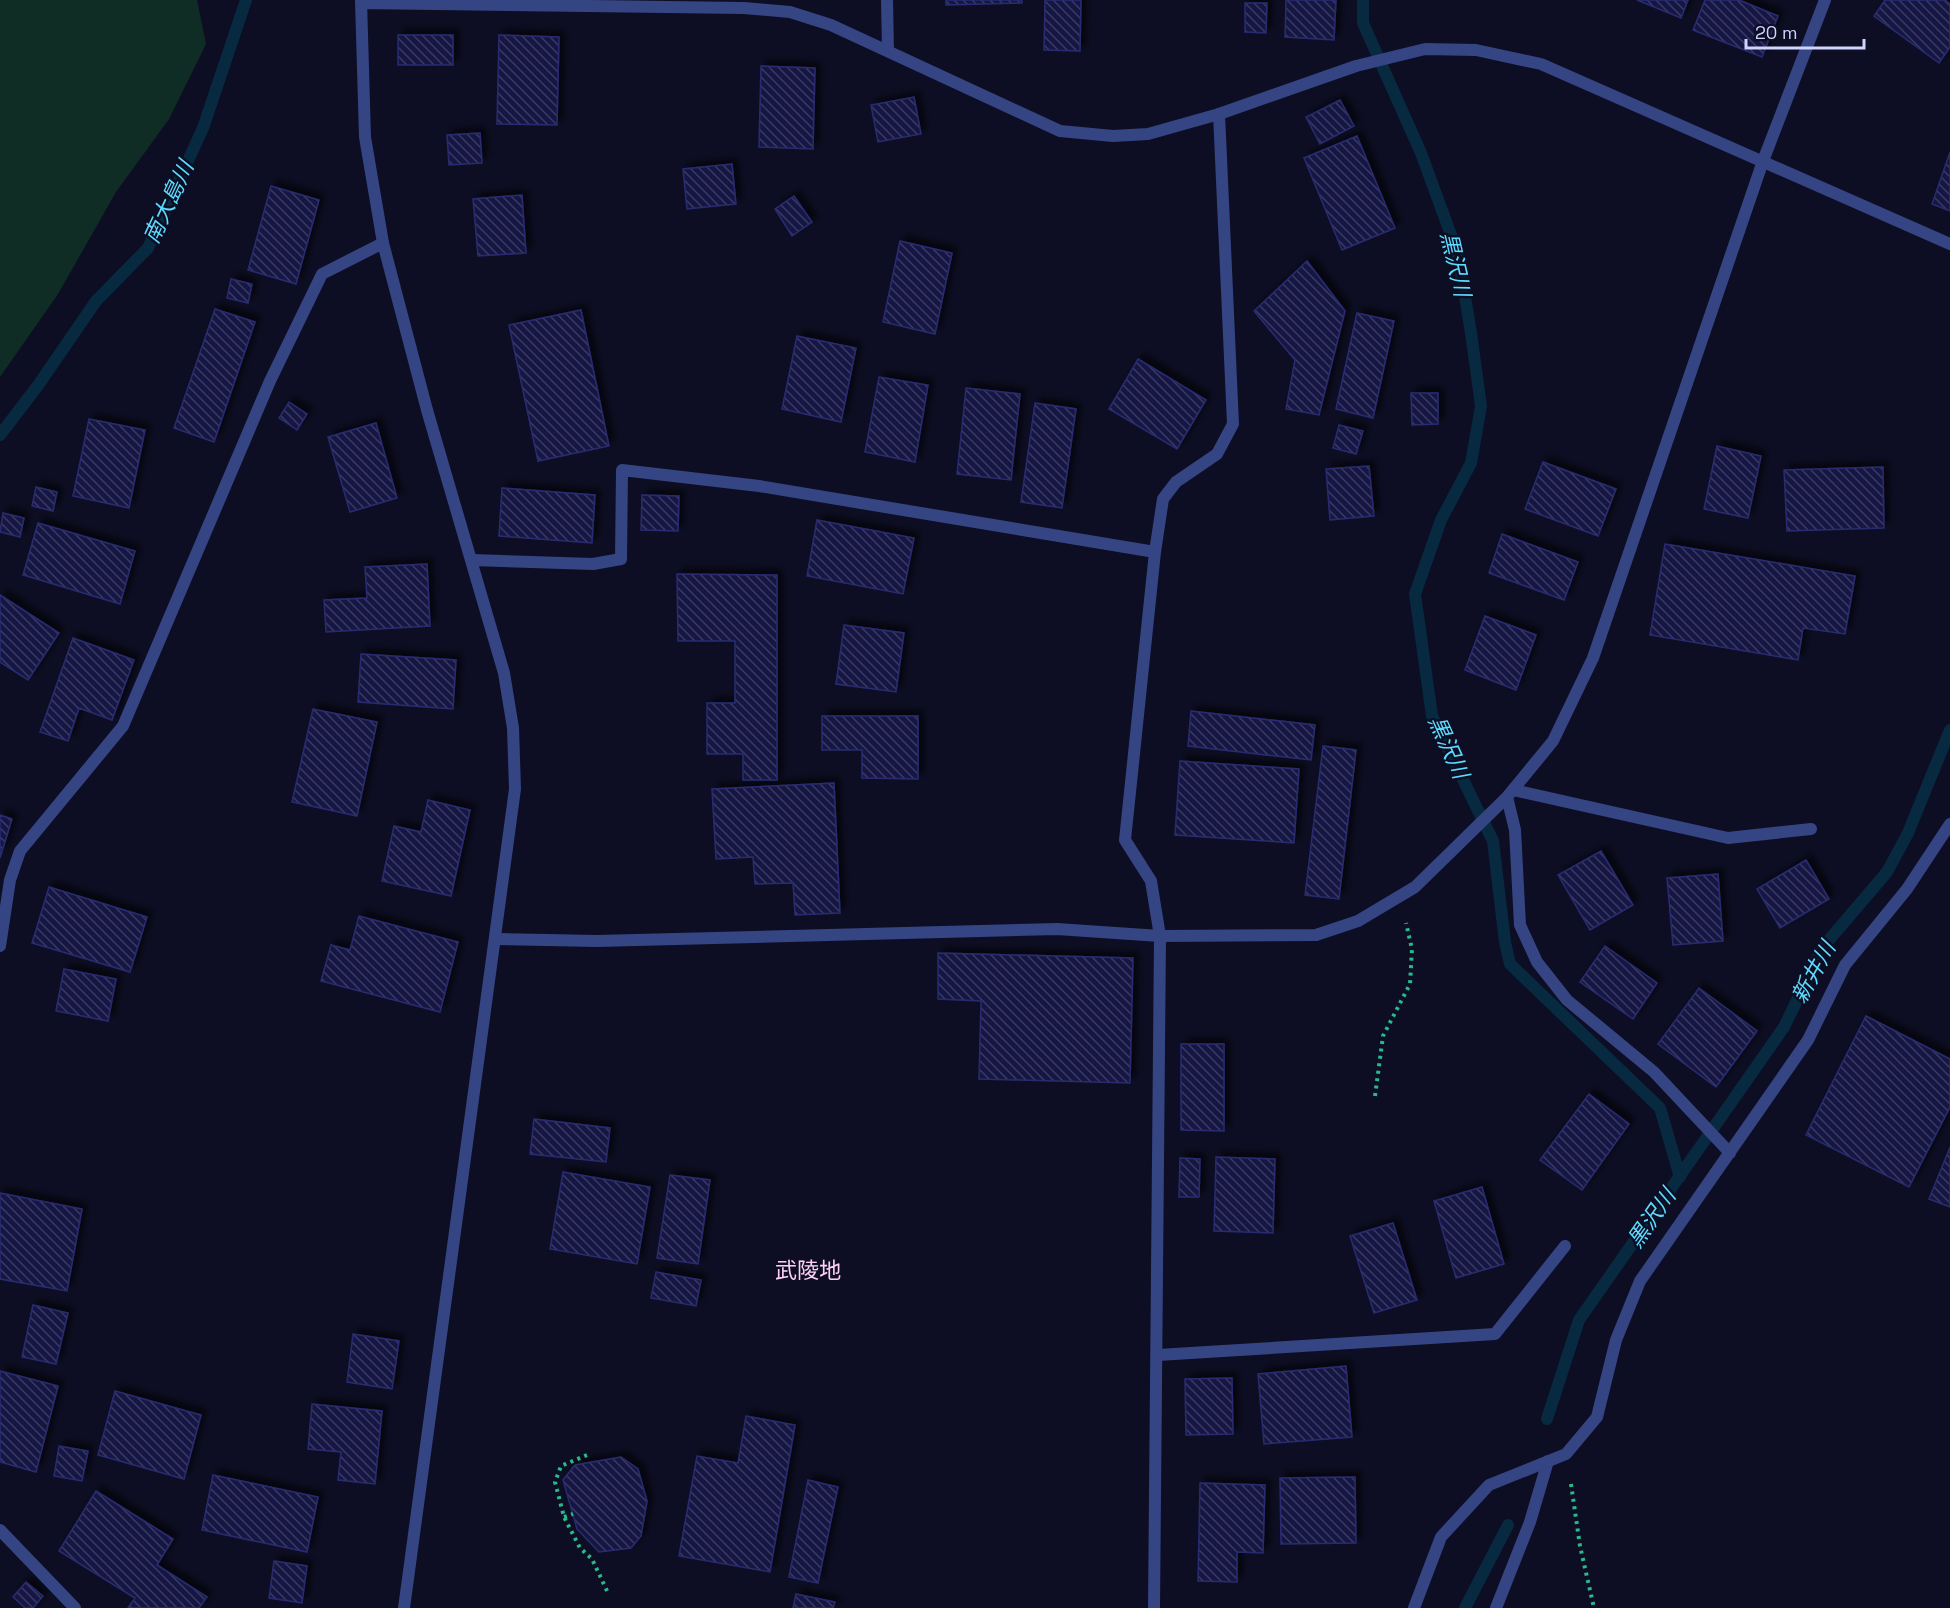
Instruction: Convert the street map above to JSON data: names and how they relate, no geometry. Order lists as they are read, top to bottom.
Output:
{
  "districts": ["武陵地"],
  "water": ["南大島川", "黒沢川", "新井川"],
  "scale_bar": "20 m"
}
